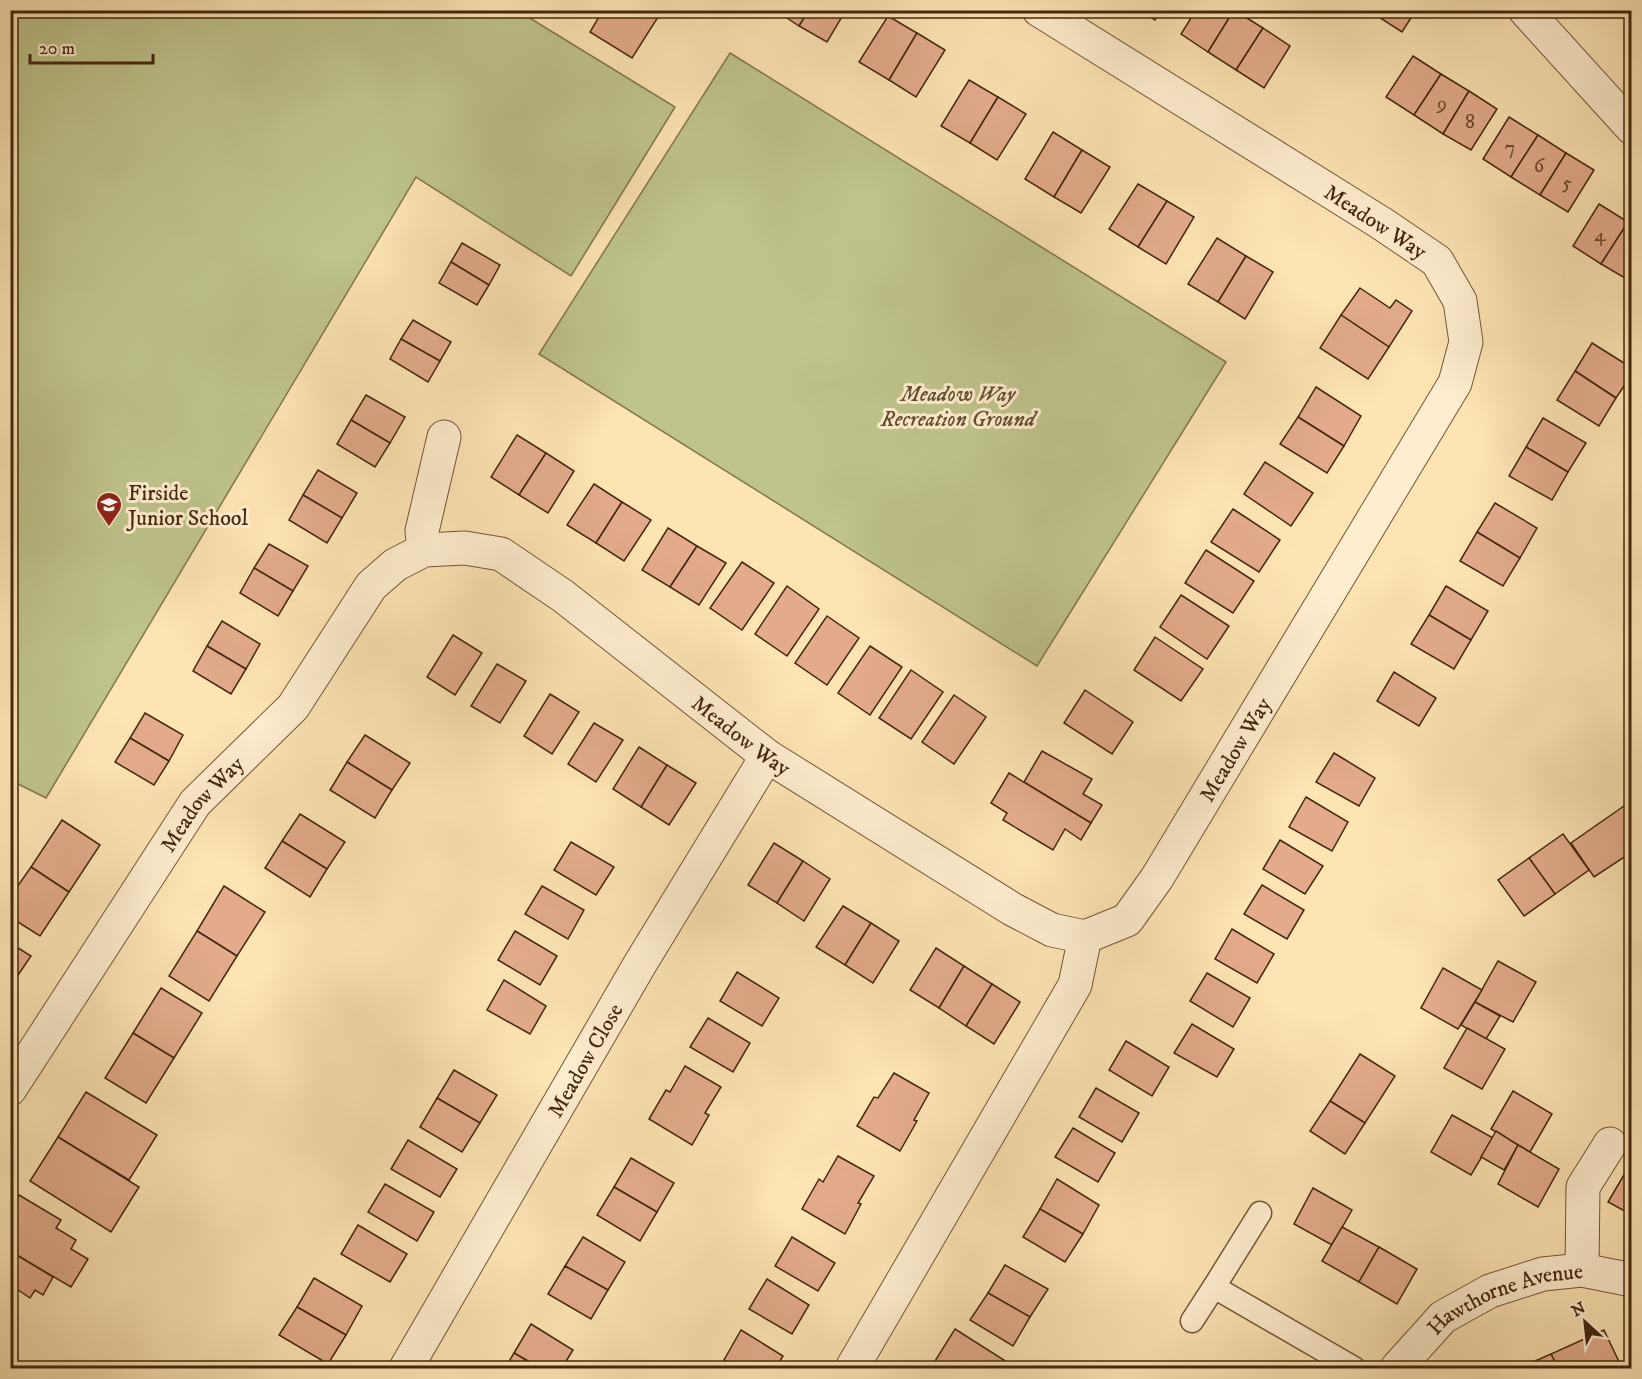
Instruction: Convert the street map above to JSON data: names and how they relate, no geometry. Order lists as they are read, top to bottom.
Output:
{
  "streets": {
    "street": ["Meadow Way", "Meadow Close", "Hawthorne Avenue"]
  },
  "crossings": [
    ["Meadow Way", "Meadow Close"]
  ],
  "parks": ["Meadow Way Recreation Ground"],
  "places": {
    "school or university": ["Firside Junior School"]
  },
  "house_numbers": [
    "9",
    "8",
    "7",
    "6",
    "5",
    "4"
  ],
  "scale_bar": "20 m",
  "north": "top left"
}
